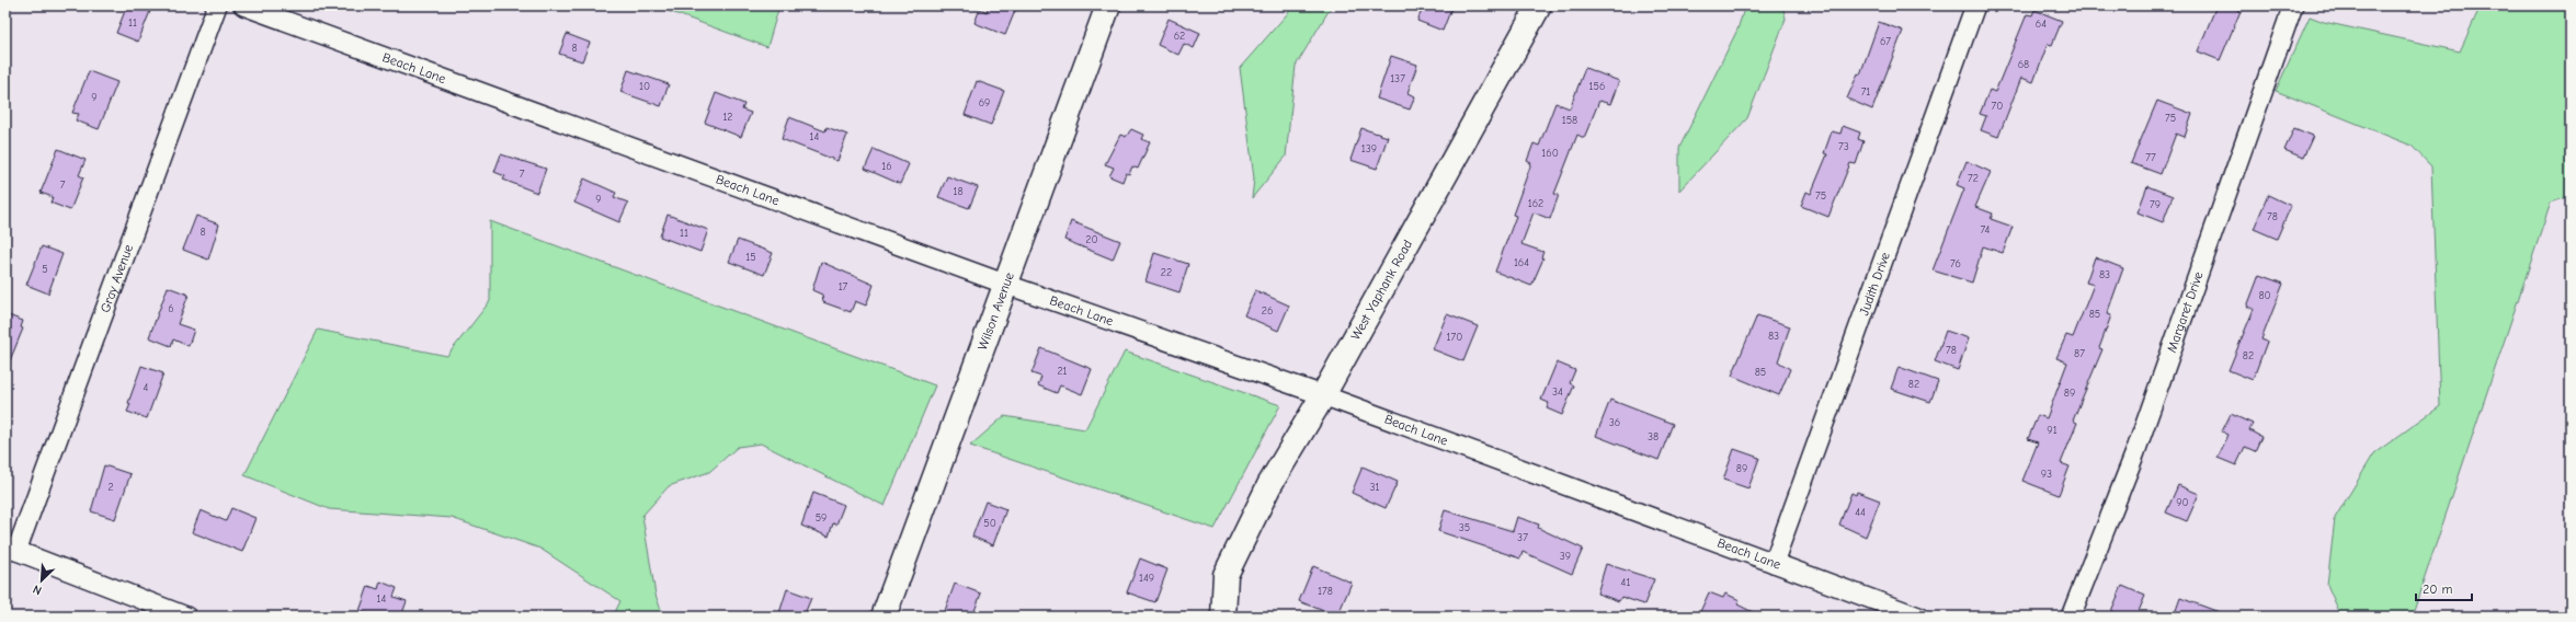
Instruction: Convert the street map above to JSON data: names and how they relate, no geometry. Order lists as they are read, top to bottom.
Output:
{
  "streets": {
    "street": [
      "Beach Lane",
      "Gray Avenue",
      "Judith Drive",
      "West Yaphank Road",
      "Wilson Avenue",
      "Margaret Drive"
    ]
  },
  "crossings": [
    ["Beach Lane", "Judith Drive"],
    ["Beach Lane", "West Yaphank Road"],
    ["Beach Lane", "Wilson Avenue"]
  ],
  "house_numbers": [
    "11",
    "64",
    "62",
    "67",
    "8",
    "68",
    "137",
    "10",
    "156",
    "71",
    "9",
    "69",
    "70",
    "12",
    "75",
    "158",
    "14",
    "73",
    "139",
    "160",
    "77",
    "16",
    "7",
    "72",
    "7",
    "18",
    "75",
    "9",
    "162",
    "79",
    "78",
    "74",
    "8",
    "11",
    "20",
    "15",
    "164",
    "76",
    "5",
    "22",
    "83",
    "17",
    "80",
    "6",
    "26",
    "85",
    "83",
    "170",
    "78",
    "87",
    "82",
    "21",
    "85",
    "82",
    "4",
    "34",
    "89",
    "36",
    "91",
    "38",
    "89",
    "93",
    "2",
    "31",
    "90",
    "44",
    "59",
    "50",
    "35",
    "37",
    "39",
    "149",
    "41",
    "178",
    "14"
  ],
  "scale_bar": "20 m",
  "north": "bottom left"
}
